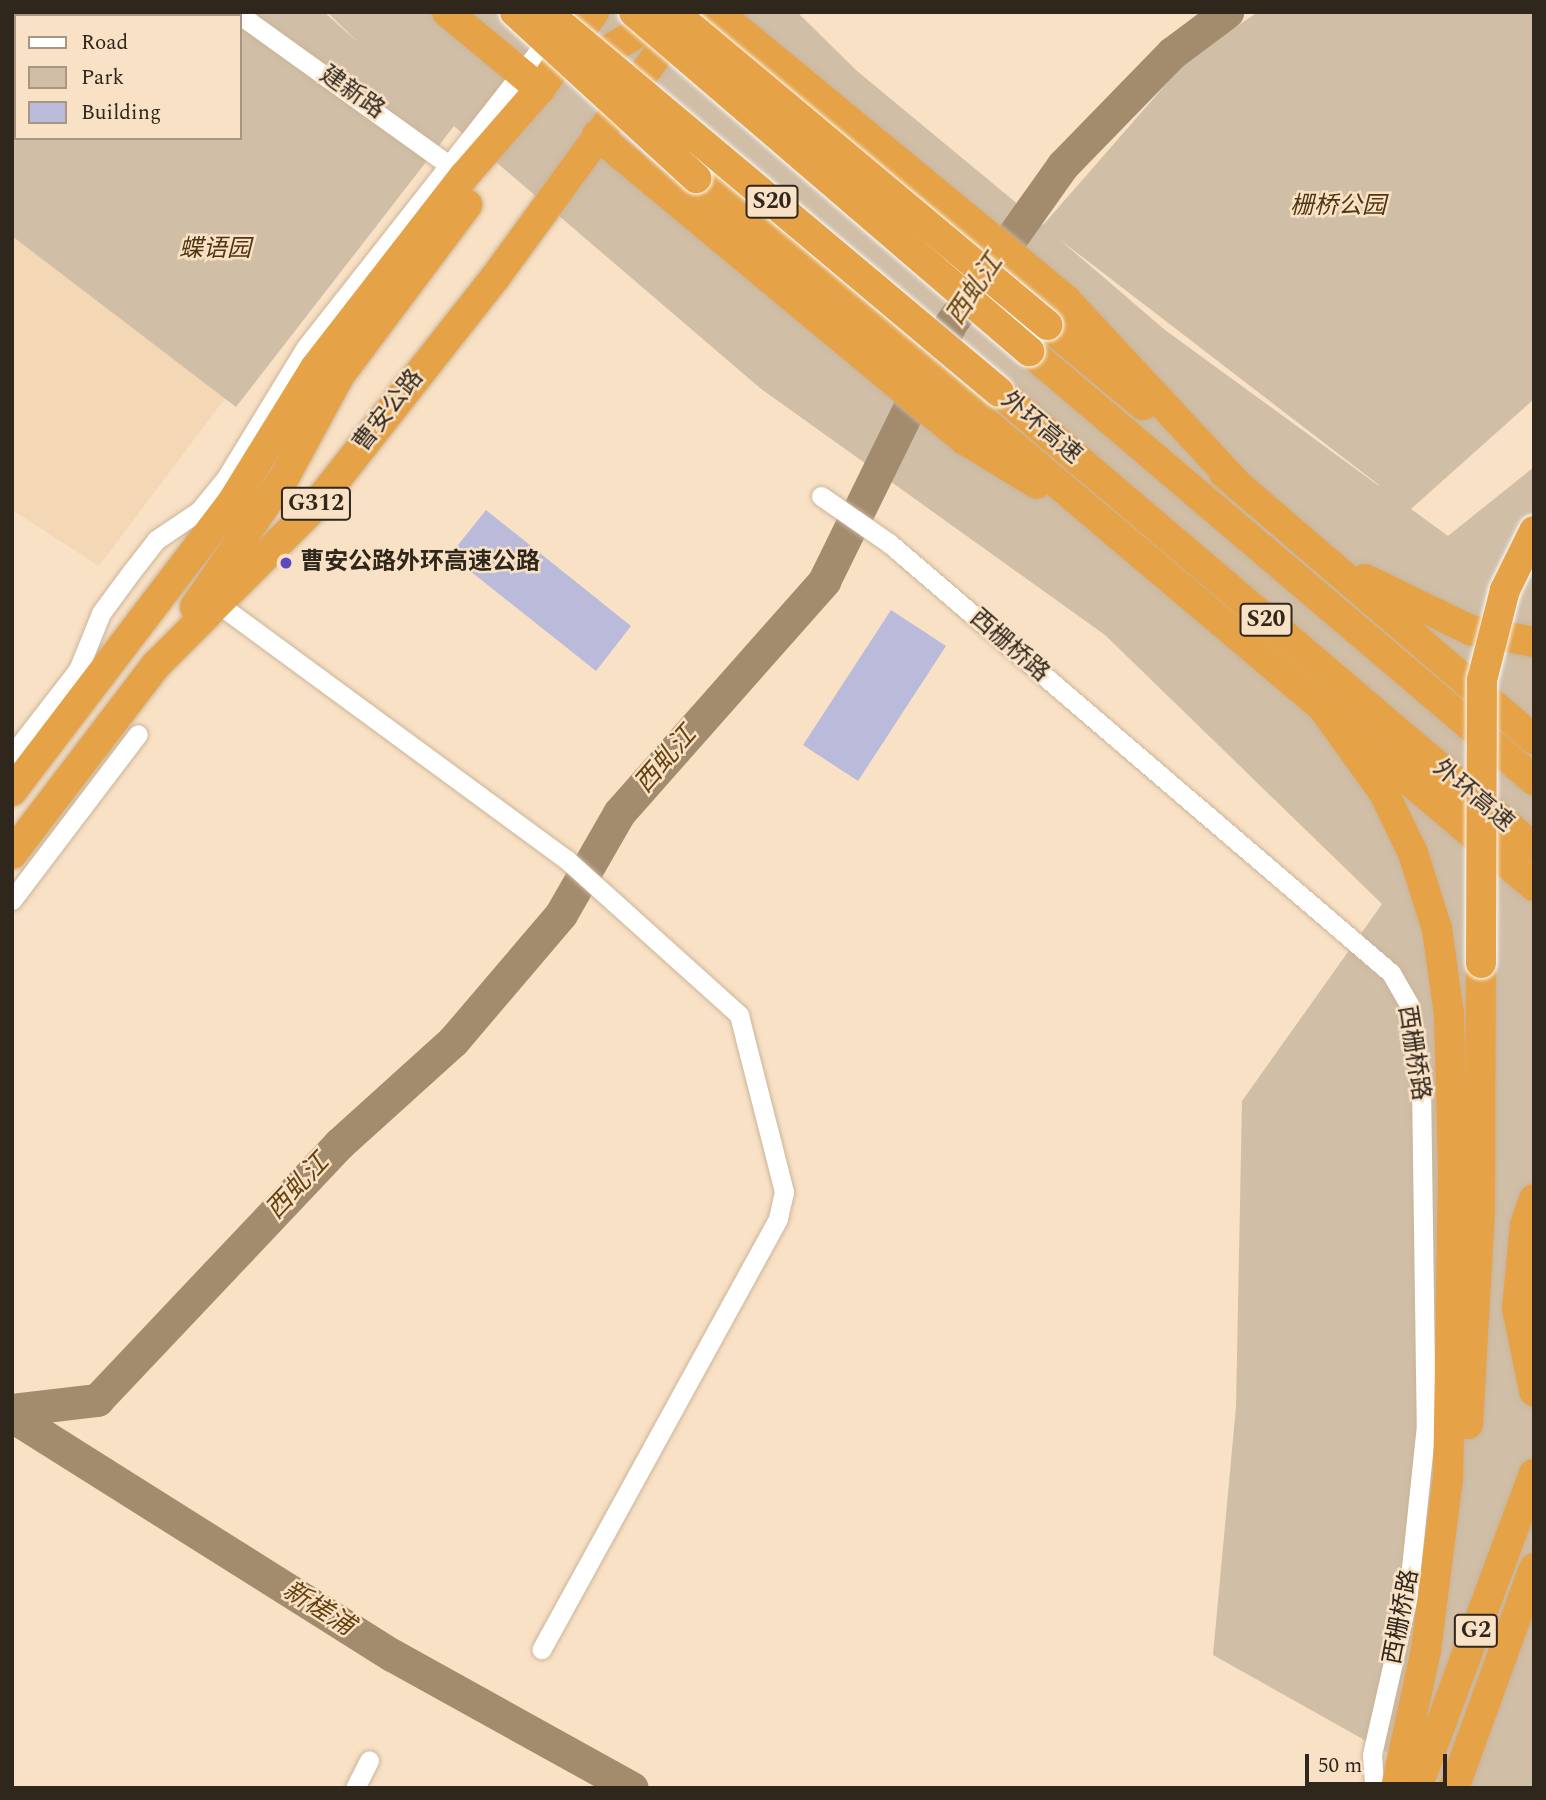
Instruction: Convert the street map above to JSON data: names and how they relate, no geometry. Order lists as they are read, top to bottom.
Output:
{
  "streets": {
    "highway": [
      "S20",
      "曹安公路",
      "外环高速",
      "G312",
      "G2"
    ],
    "street": ["建新路", "西栅桥路"]
  },
  "crossings": [
    ["建新路", "G312"]
  ],
  "water": ["西虬江", "新槎浦"],
  "parks": ["栅桥公园", "蝶语园"],
  "places": ["曹安公路外环高速公路"],
  "legend": ["Road", "Park", "Building"],
  "scale_bar": "50 m"
}
